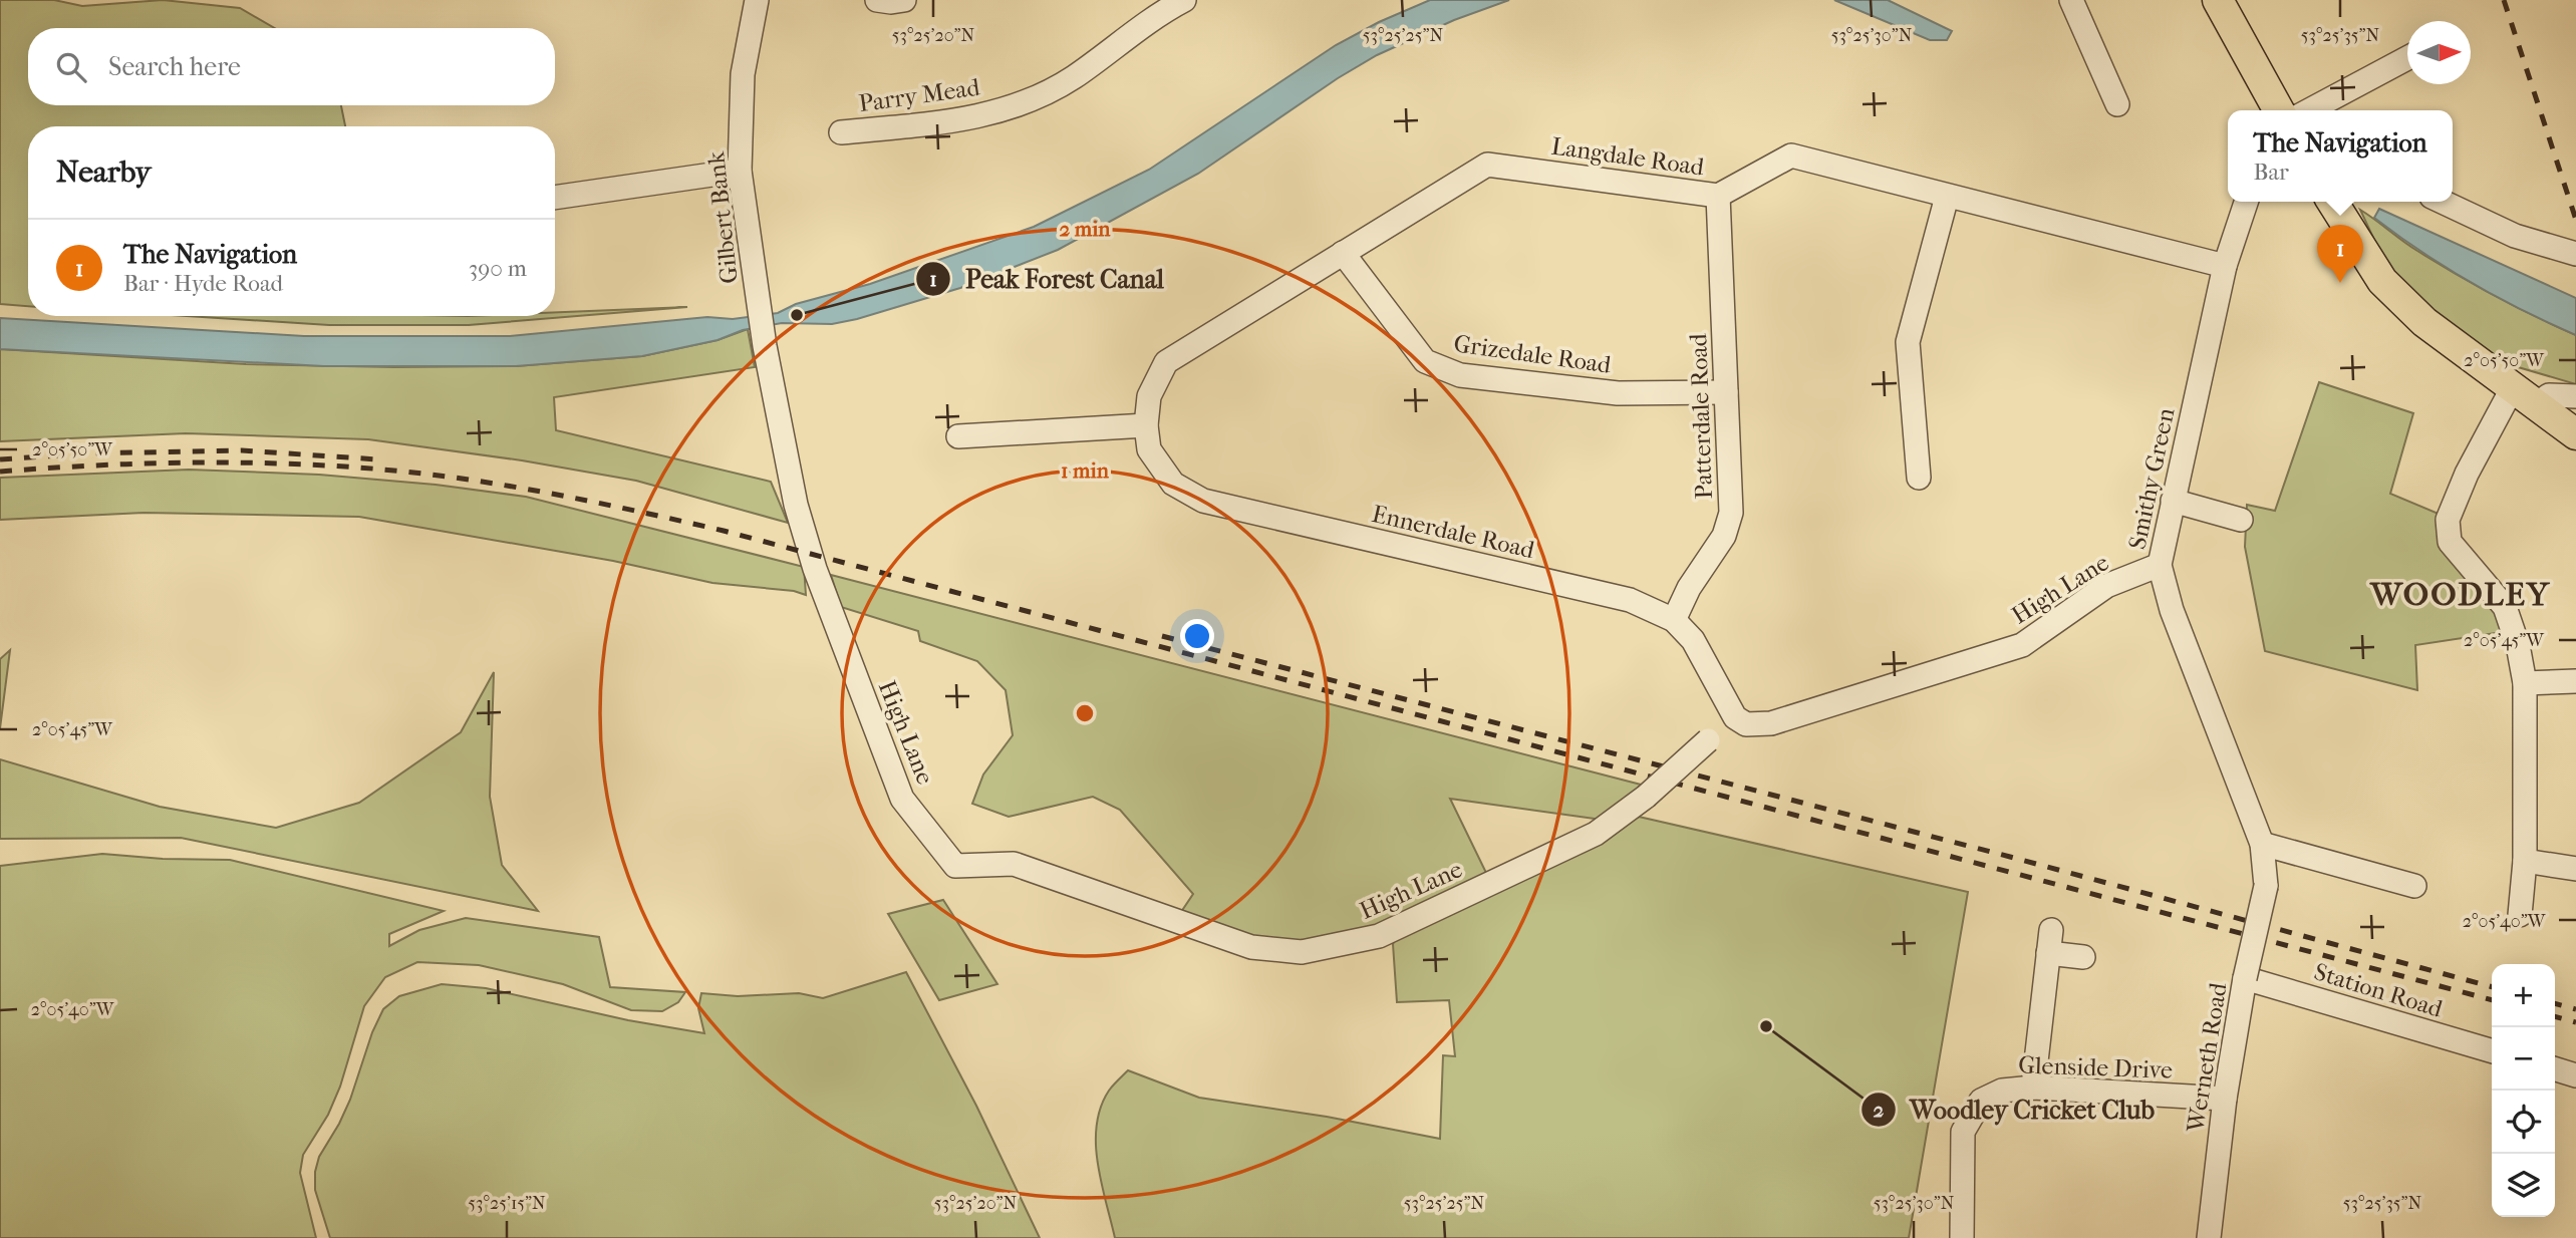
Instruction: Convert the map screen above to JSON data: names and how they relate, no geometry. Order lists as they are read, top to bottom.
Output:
{
  "streets": {
    "street": [
      "Parry Mead",
      "Langdale Road",
      "Gilbert Bank",
      "Grizedale Road",
      "Patterdale Road",
      "Smithy Green",
      "Ennerdale Road",
      "High Lane",
      "Station Road",
      "Werneth Road",
      "Glenside Drive"
    ]
  },
  "crossings": [
    ["Langdale Road", "Grizedale Road"],
    ["Langdale Road", "Patterdale Road"],
    ["Langdale Road", "Smithy Green"],
    ["Langdale Road", "Ennerdale Road"],
    ["Gilbert Bank", "High Lane"],
    ["Grizedale Road", "Patterdale Road"],
    ["Patterdale Road", "Ennerdale Road"],
    ["Smithy Green", "High Lane"],
    ["Smithy Green", "Werneth Road"],
    ["Ennerdale Road", "High Lane"],
    ["Station Road", "Werneth Road"],
    ["Werneth Road", "Glenside Drive"]
  ],
  "districts": ["WOODLEY"],
  "places": ["Peak Forest Canal", "Woodley Cricket Club"],
  "north": "right",
  "page": {
    "search": "Search here",
    "popup": ["The Navigation", "Bar"],
    "heading": "Nearby",
    "list": [
      {
        "mark": "1",
        "name": "The Navigation",
        "note": "Bar · Hyde Road",
        "value": "390 m"
      }
    ],
    "pins": "1",
    "map_buttons": ["+", "−"]
  },
  "coordinates": [
    "53°25'20\"N",
    "53°25'25\"N",
    "53°25'30\"N",
    "53°25'35\"N",
    "2°05'50\"W",
    "2°05'45\"W",
    "2°05'40\"W",
    "53°25'15\"N"
  ],
  "rings": ["2 min", "1 min"]
}
